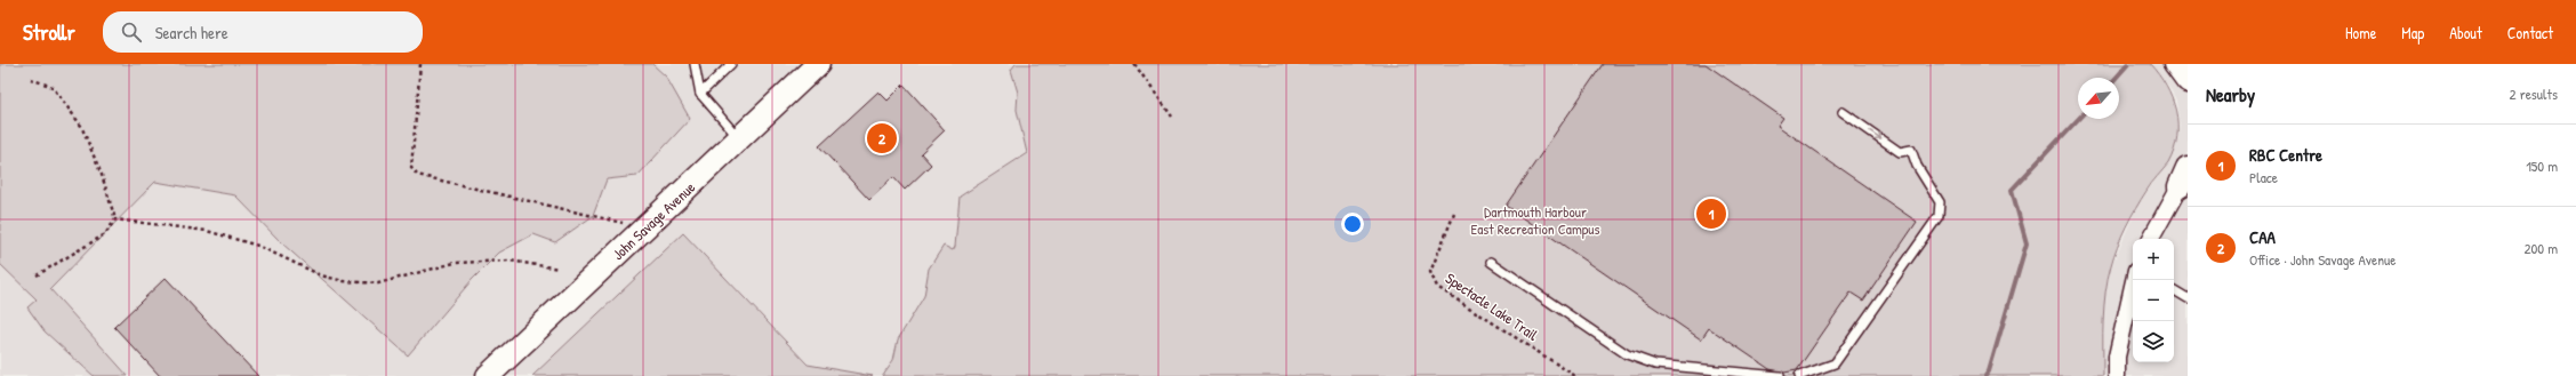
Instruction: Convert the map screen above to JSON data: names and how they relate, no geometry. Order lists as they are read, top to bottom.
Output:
{
  "streets": {
    "main road": ["John Savage Avenue"],
    "path": ["Spectacle Lake Trail"]
  },
  "parks": ["Dartmouth Harbour East Recreation Campus"],
  "north": "bottom left",
  "page": {
    "header": "Strollr",
    "search": "Search here",
    "nav": [
      "Home",
      "Map",
      "About",
      "Contact"
    ],
    "heading": ["Nearby", "2 results"],
    "pins": ["2", "1"],
    "list": [
      {
        "mark": "1",
        "name": "RBC Centre",
        "note": "Place",
        "value": "150 m"
      },
      {
        "mark": "2",
        "name": "CAA",
        "note": "Office · John Savage Avenue",
        "value": "200 m"
      }
    ],
    "map_buttons": ["+", "−"]
  }
}
